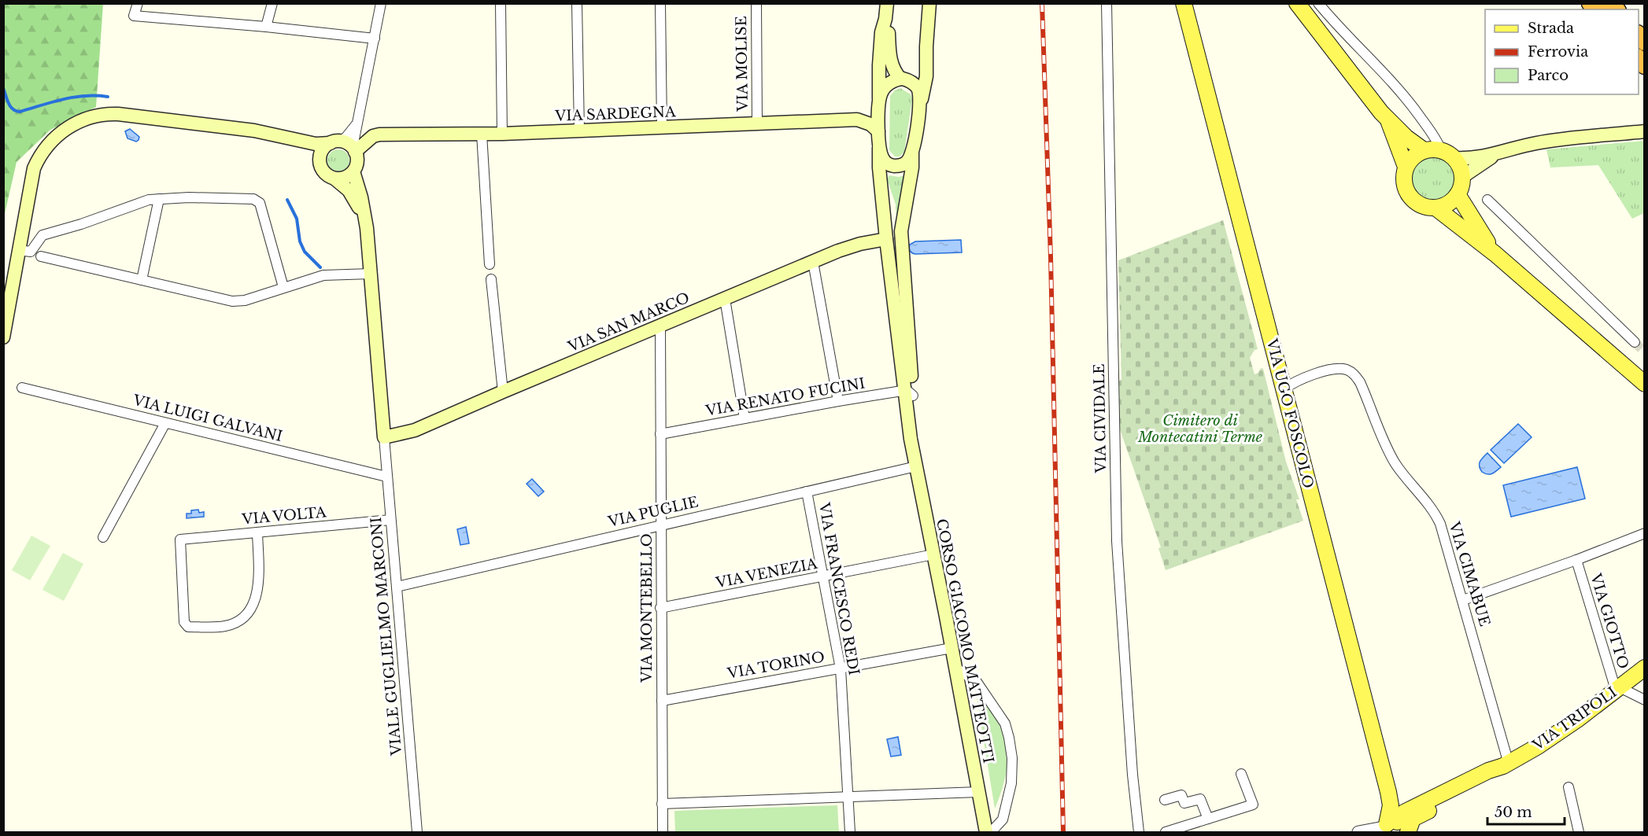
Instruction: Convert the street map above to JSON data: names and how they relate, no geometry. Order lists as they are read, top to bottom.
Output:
{
  "streets": {
    "main road": [
      "VIA SARDEGNA",
      "VIA SAN MARCO",
      "VIA UGO FOSCOLO",
      "CORSO GIACOMO MATTEOTTI",
      "VIA TRIPOLI"
    ],
    "street": [
      "VIA MOLISE",
      "VIA RENATO FUCINI",
      "VIA LUIGI GALVANI",
      "VIA CIVIDALE",
      "VIA PUGLIE",
      "VIA VOLTA",
      "VIA VENEZIA",
      "VIA CIMABUE",
      "VIA FRANCESCO REDI",
      "VIA MONTEBELLO",
      "VIA GIOTTO",
      "VIALE GUGLIELMO MARCONI",
      "VIA TORINO"
    ]
  },
  "crossings": [
    ["VIA MOLISE", "VIA SARDEGNA"],
    ["VIA SARDEGNA", "CORSO GIACOMO MATTEOTTI"],
    ["VIA SAN MARCO", "VIA MONTEBELLO"],
    ["VIA SAN MARCO", "VIALE GUGLIELMO MARCONI"],
    ["VIA SAN MARCO", "CORSO GIACOMO MATTEOTTI"],
    ["VIA RENATO FUCINI", "VIA MONTEBELLO"],
    ["VIA RENATO FUCINI", "CORSO GIACOMO MATTEOTTI"],
    ["VIA UGO FOSCOLO", "VIA CIMABUE"],
    ["VIA UGO FOSCOLO", "VIA TRIPOLI"],
    ["VIA LUIGI GALVANI", "VIALE GUGLIELMO MARCONI"],
    ["VIA PUGLIE", "VIA FRANCESCO REDI"],
    ["VIA PUGLIE", "VIA MONTEBELLO"],
    ["VIA PUGLIE", "VIALE GUGLIELMO MARCONI"],
    ["VIA PUGLIE", "CORSO GIACOMO MATTEOTTI"],
    ["VIA VOLTA", "VIALE GUGLIELMO MARCONI"],
    ["VIA VENEZIA", "VIA FRANCESCO REDI"],
    ["VIA VENEZIA", "VIA MONTEBELLO"],
    ["VIA VENEZIA", "CORSO GIACOMO MATTEOTTI"],
    ["VIA CIMABUE", "VIA TRIPOLI"],
    ["VIA FRANCESCO REDI", "VIA TORINO"],
    ["VIA MONTEBELLO", "VIA TORINO"],
    ["VIA GIOTTO", "VIA TRIPOLI"],
    ["CORSO GIACOMO MATTEOTTI", "VIA TORINO"]
  ],
  "parks": ["Cimitero di Montecatini Terme"],
  "legend": ["Strada", "Ferrovia", "Parco"],
  "scale_bar": "50 m"
}
